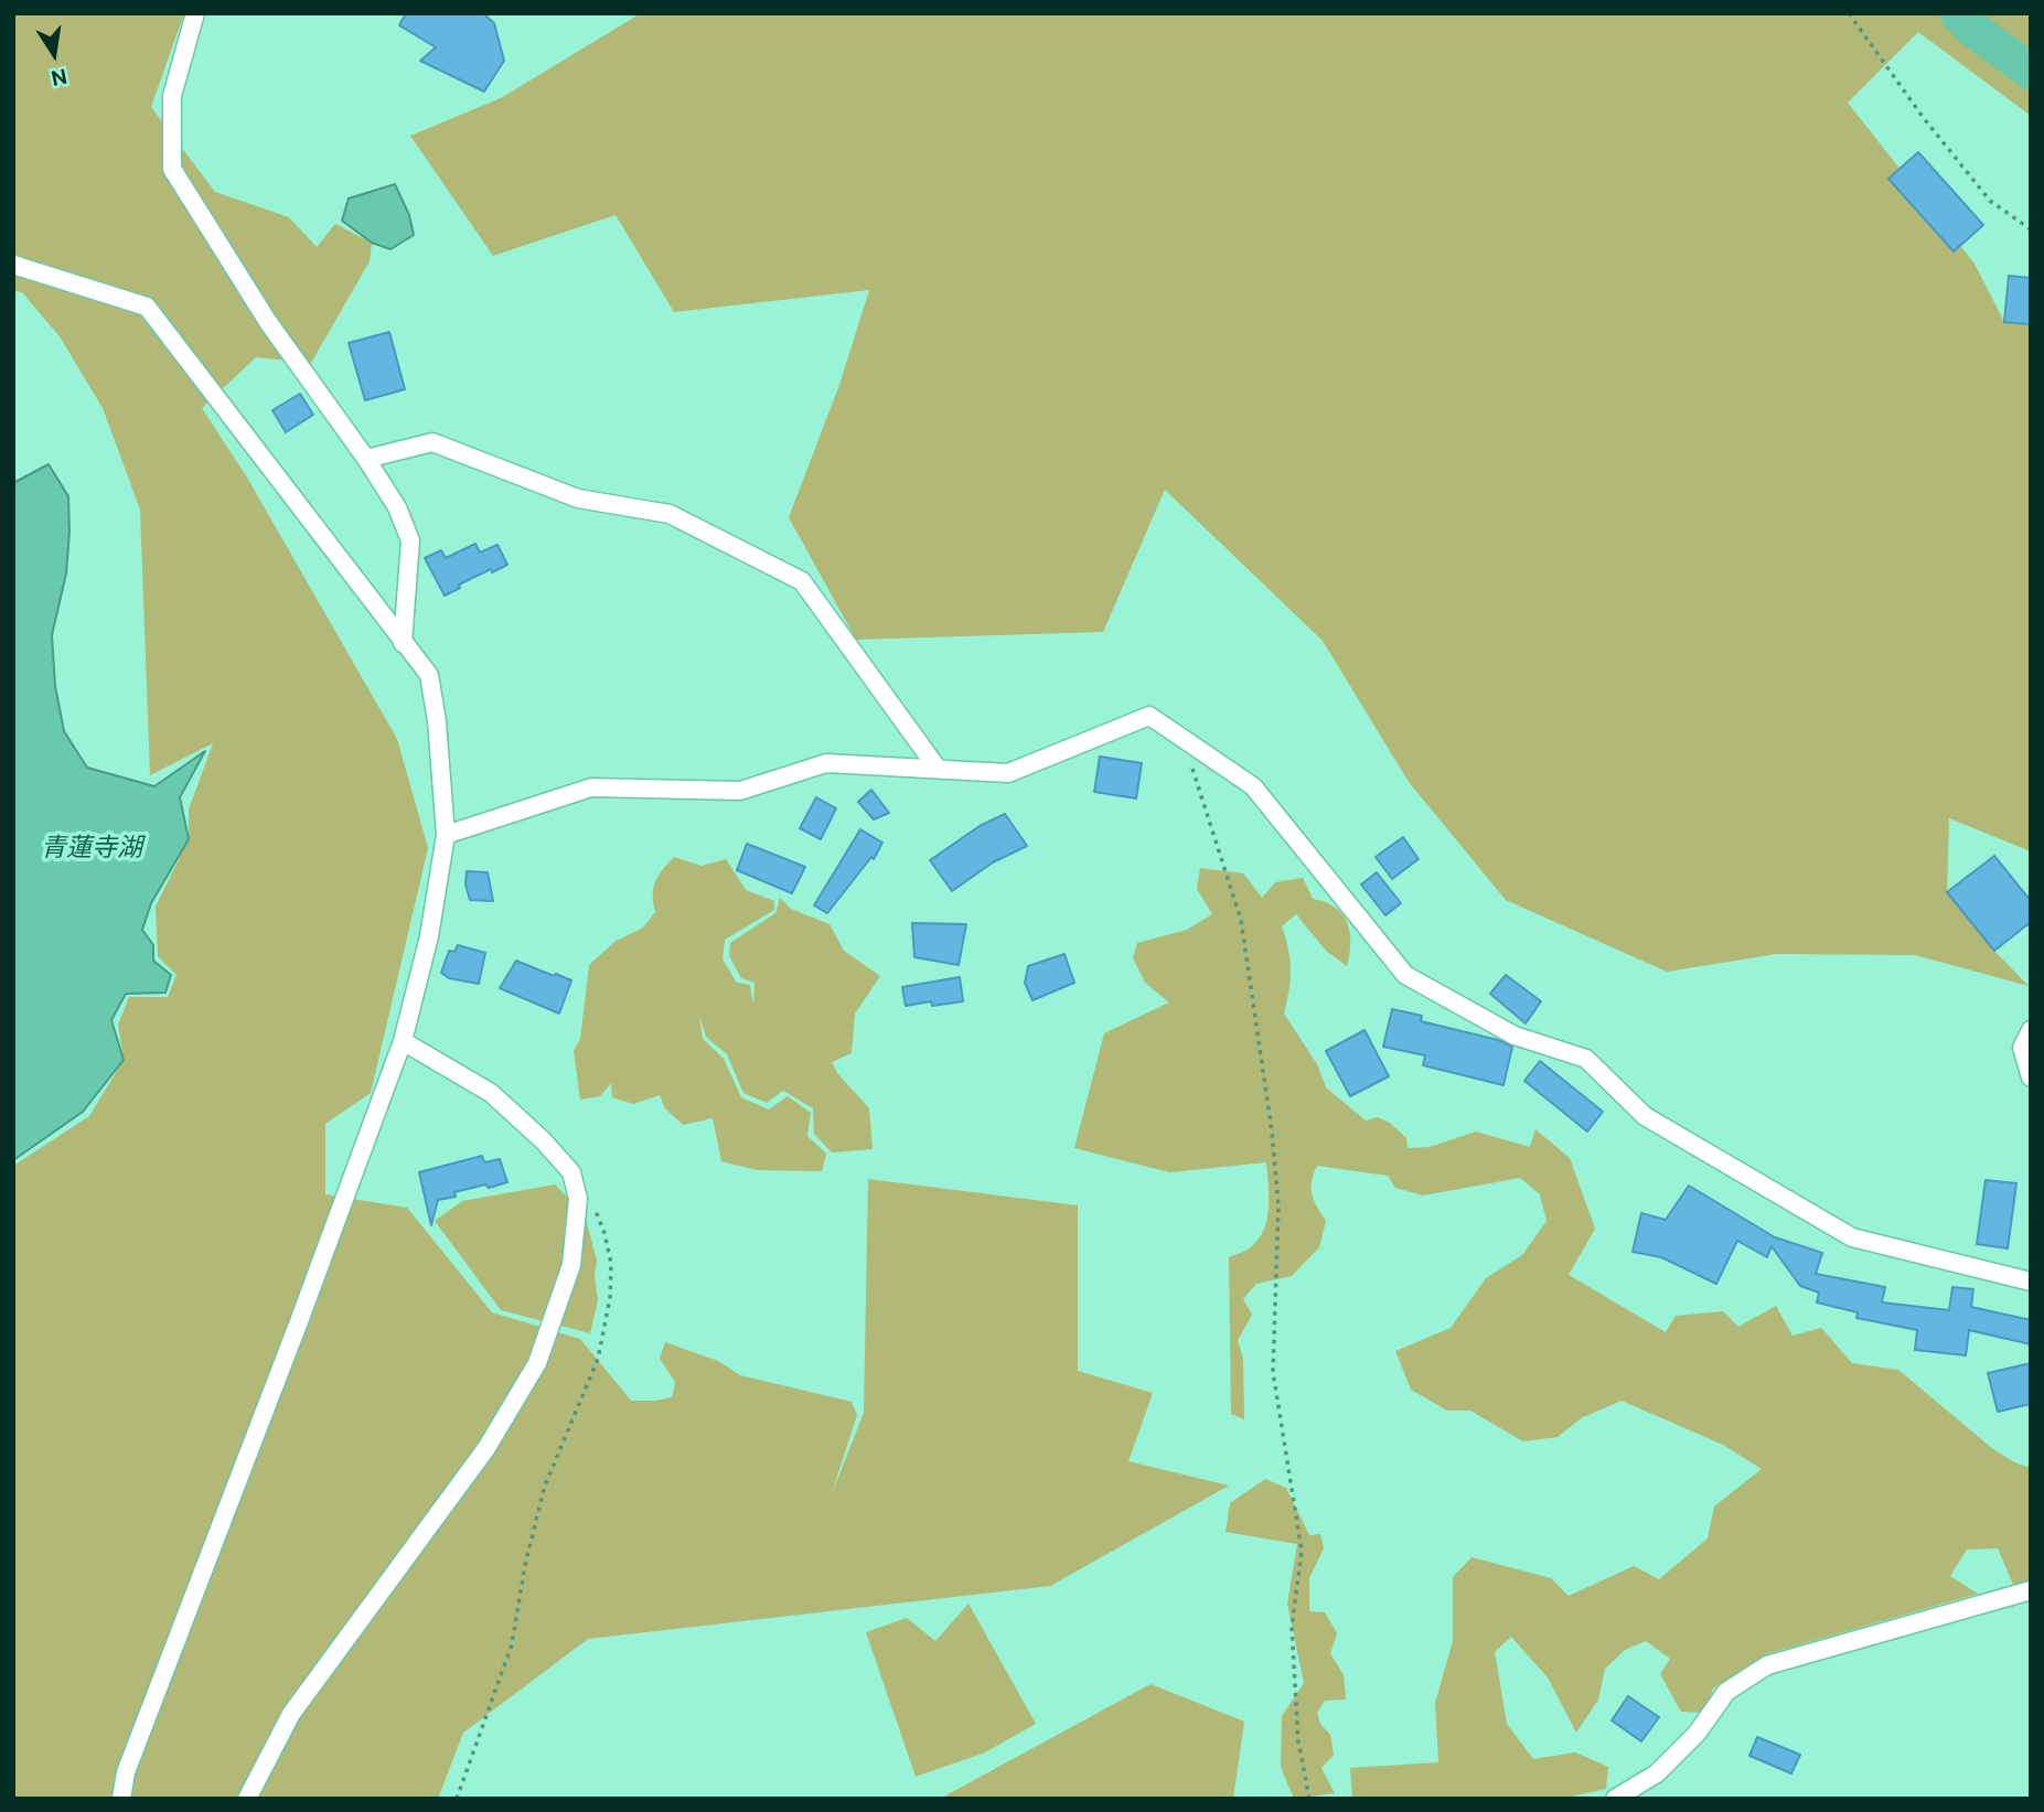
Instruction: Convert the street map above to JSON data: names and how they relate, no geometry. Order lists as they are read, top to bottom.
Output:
{
  "water": ["青蓮寺湖"],
  "north": "bottom"
}
